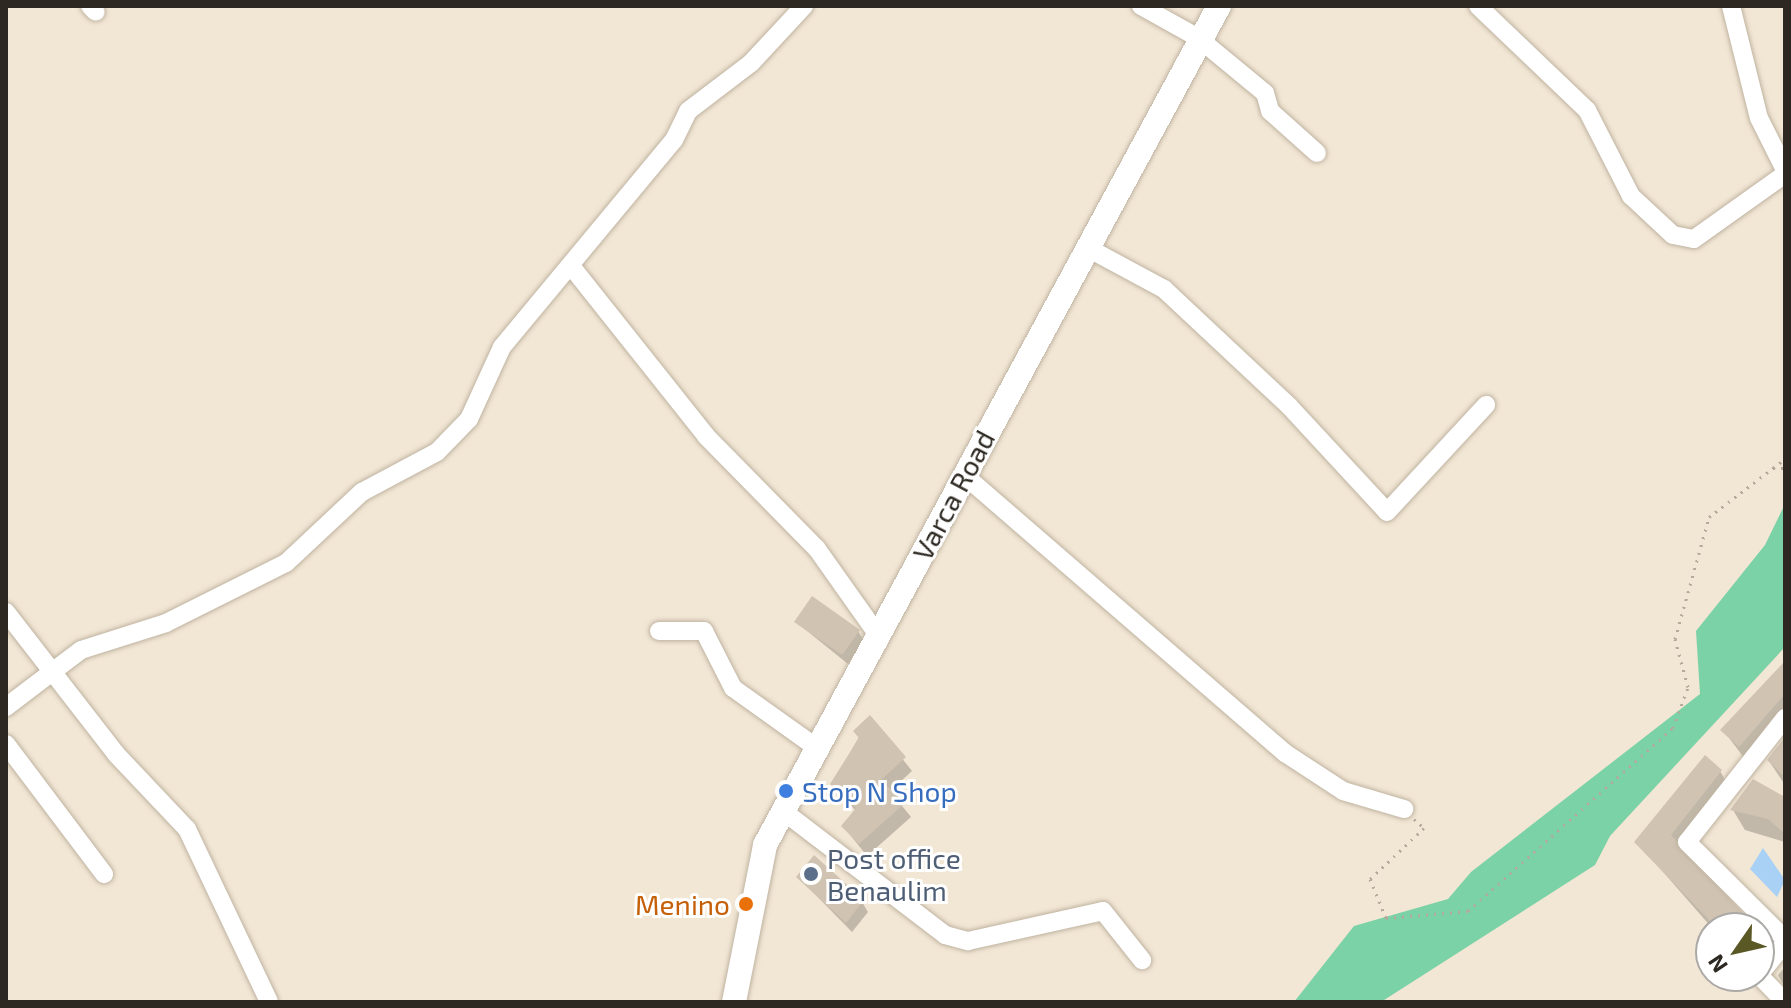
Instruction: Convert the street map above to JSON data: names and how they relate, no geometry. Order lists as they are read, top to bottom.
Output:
{
  "streets": {
    "main road": ["Varca Road"]
  },
  "places": ["Stop N Shop", "Post office Benaulim", "Menino"],
  "north": "bottom left"
}
